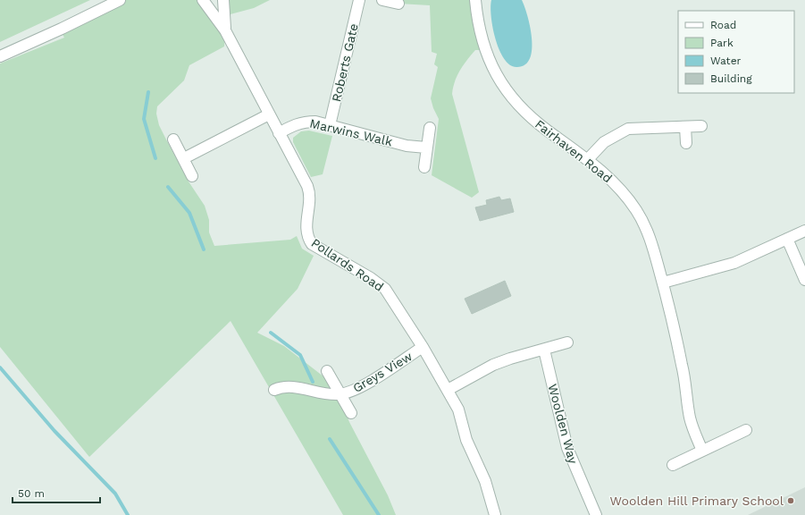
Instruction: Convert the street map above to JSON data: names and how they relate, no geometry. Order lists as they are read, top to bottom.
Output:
{
  "streets": {
    "street": [
      "Roberts Gate",
      "Marwins Walk",
      "Fairhaven Road",
      "Pollards Road",
      "Greys View",
      "Woolden Way"
    ]
  },
  "crossings": [
    ["Roberts Gate", "Marwins Walk"],
    ["Marwins Walk", "Pollards Road"],
    ["Pollards Road", "Greys View"]
  ],
  "places": ["Woolden Hill Primary School"],
  "legend": [
    "Road",
    "Park",
    "Water",
    "Building"
  ],
  "scale_bar": "50 m"
}
